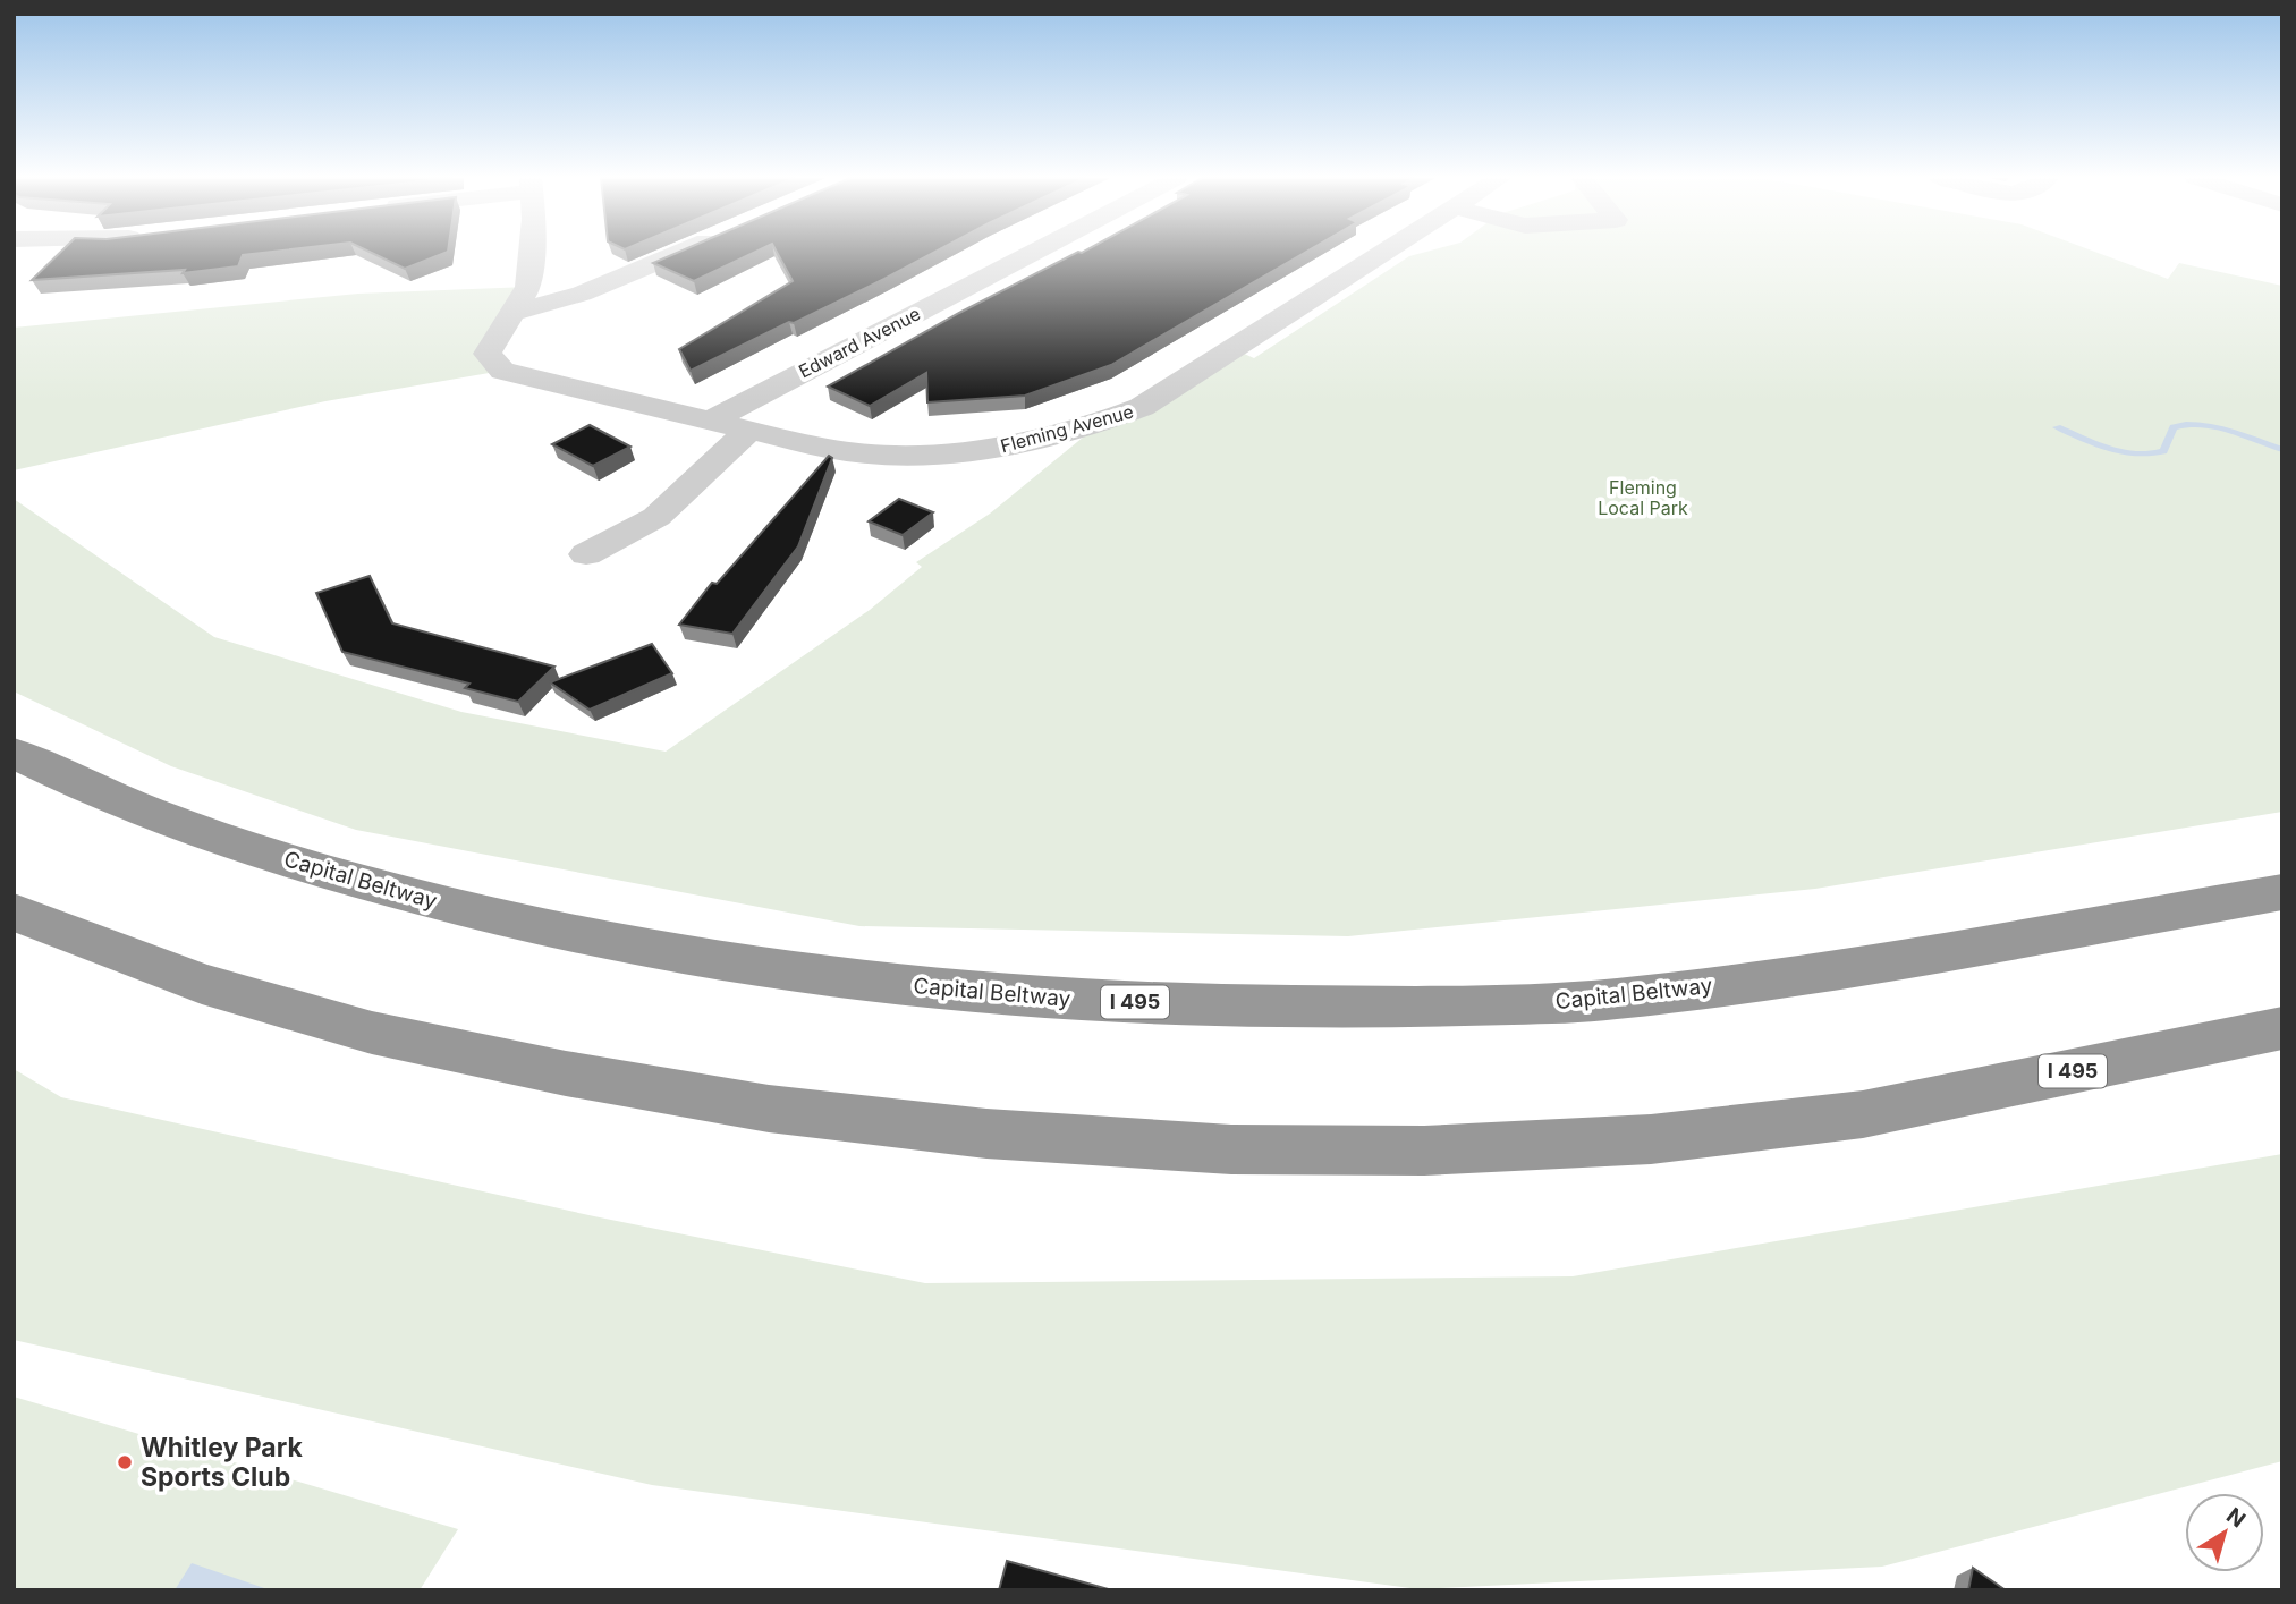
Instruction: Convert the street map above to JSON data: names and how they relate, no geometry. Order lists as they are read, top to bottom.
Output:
{
  "streets": {
    "highway": ["Capital Beltway", "I 495"],
    "street": ["Edward Avenue", "Fleming Avenue"]
  },
  "crossings": [
    ["Edward Avenue", "Fleming Avenue"]
  ],
  "parks": ["Fleming Local Park"],
  "places": ["Whitley Park Sports Club"],
  "north": "top right"
}
